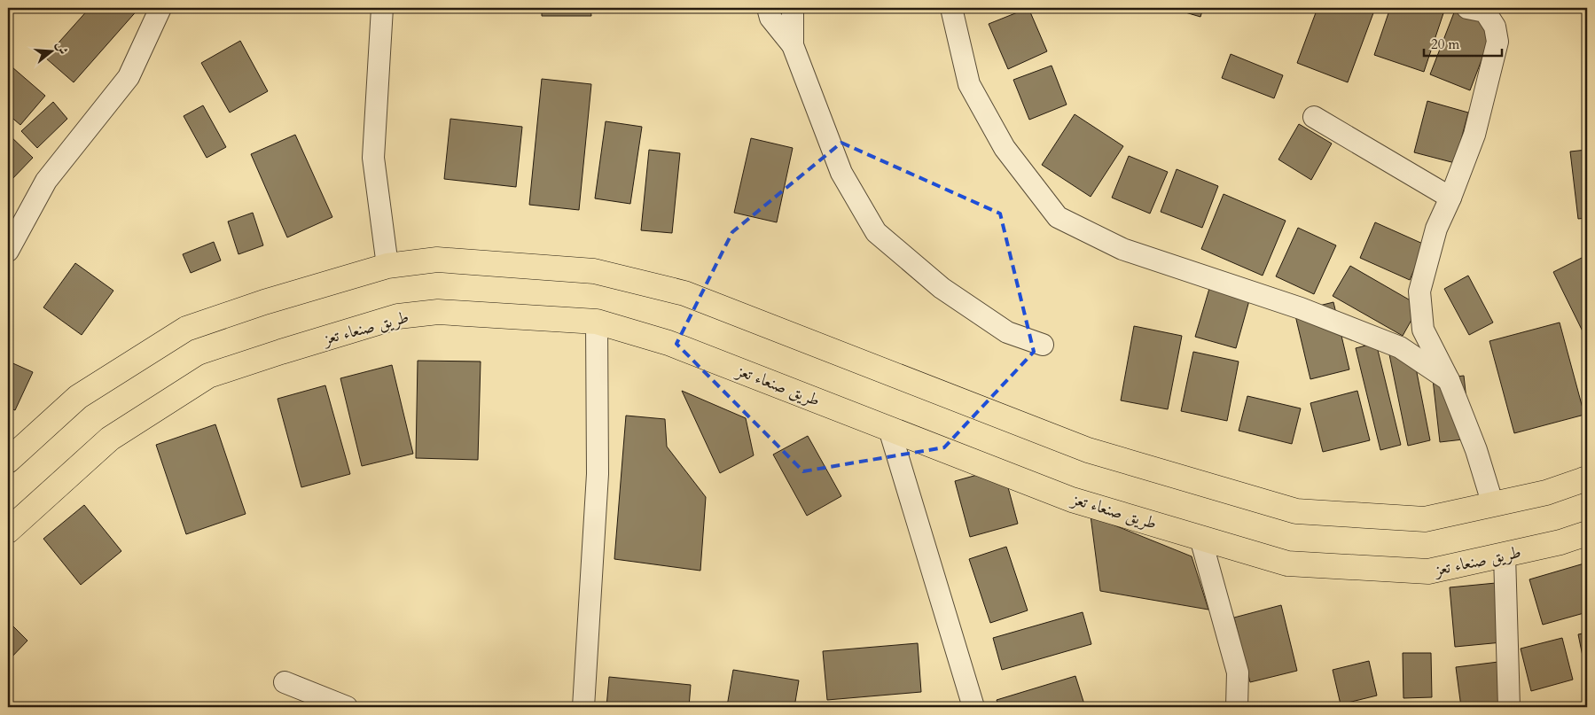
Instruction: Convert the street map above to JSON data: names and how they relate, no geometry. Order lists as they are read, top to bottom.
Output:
{
  "streets": {
    "highway": ["طريق صنعاء تعز"]
  },
  "scale_bar": "20 m",
  "north": "right"
}
